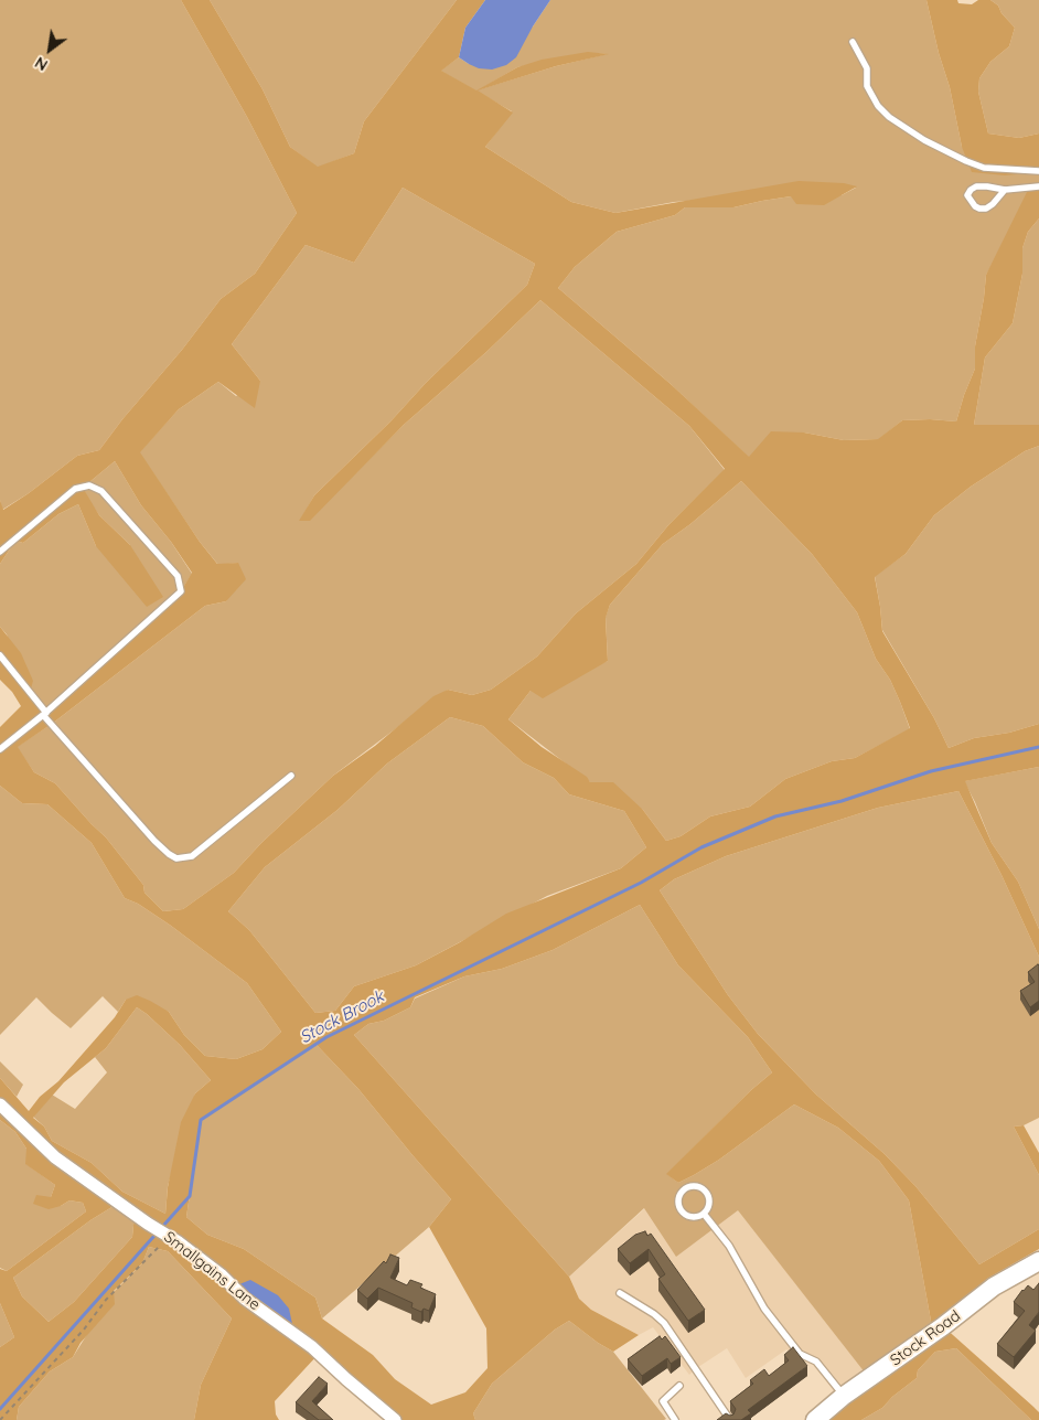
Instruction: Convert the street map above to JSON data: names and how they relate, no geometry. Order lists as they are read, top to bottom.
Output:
{
  "streets": {
    "main road": ["Stock Road"],
    "street": ["Smallgains Lane"]
  },
  "water": ["Stock Brook"],
  "north": "bottom left"
}
